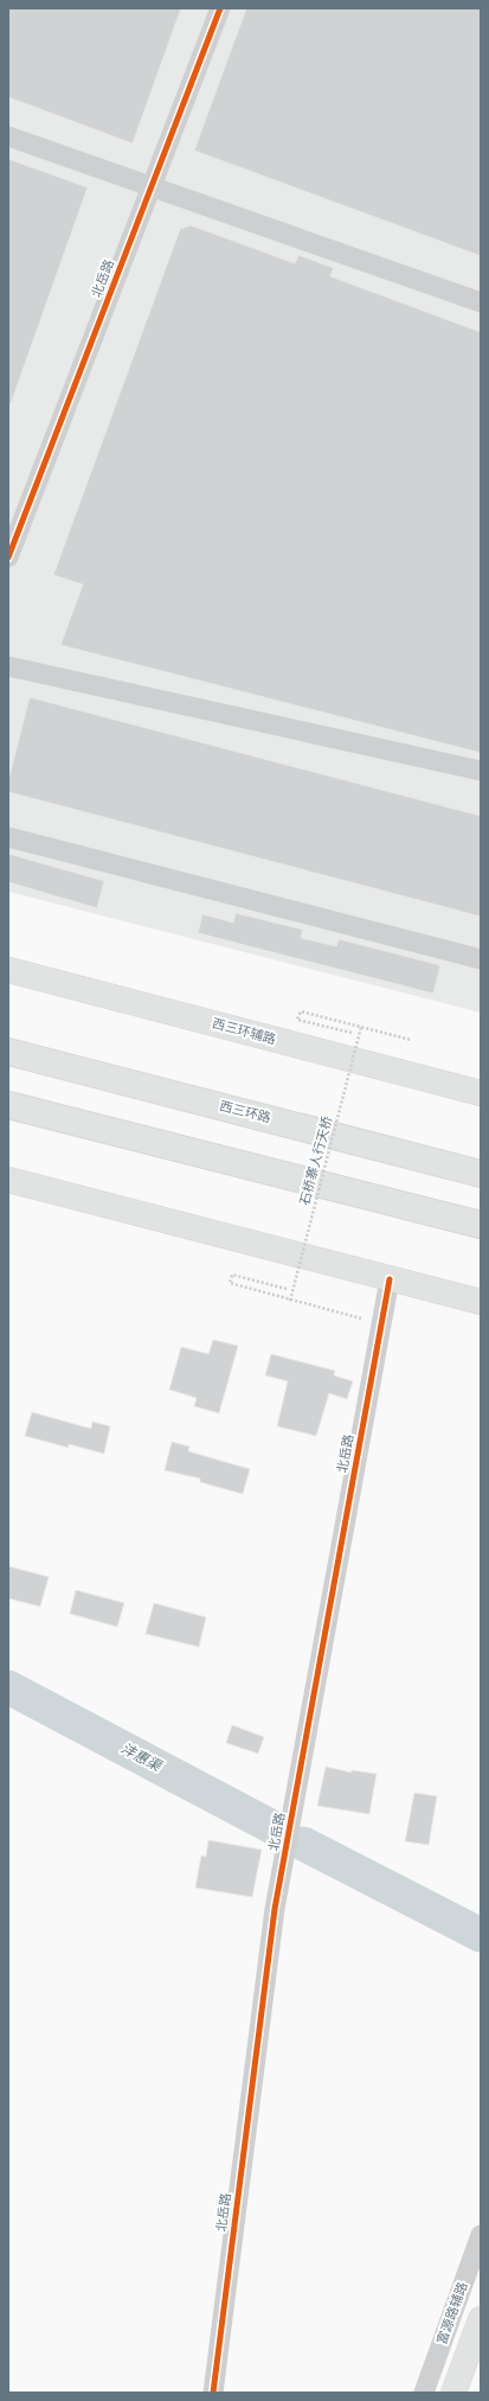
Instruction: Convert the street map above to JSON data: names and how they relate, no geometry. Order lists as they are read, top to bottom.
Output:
{
  "streets": {
    "highway": ["西三环路"],
    "main road": ["西三环辅路"],
    "street": ["北岳路", "富源路辅路"],
    "path": ["石桥寨人行天桥"]
  },
  "water": ["沣惠渠"]
}
